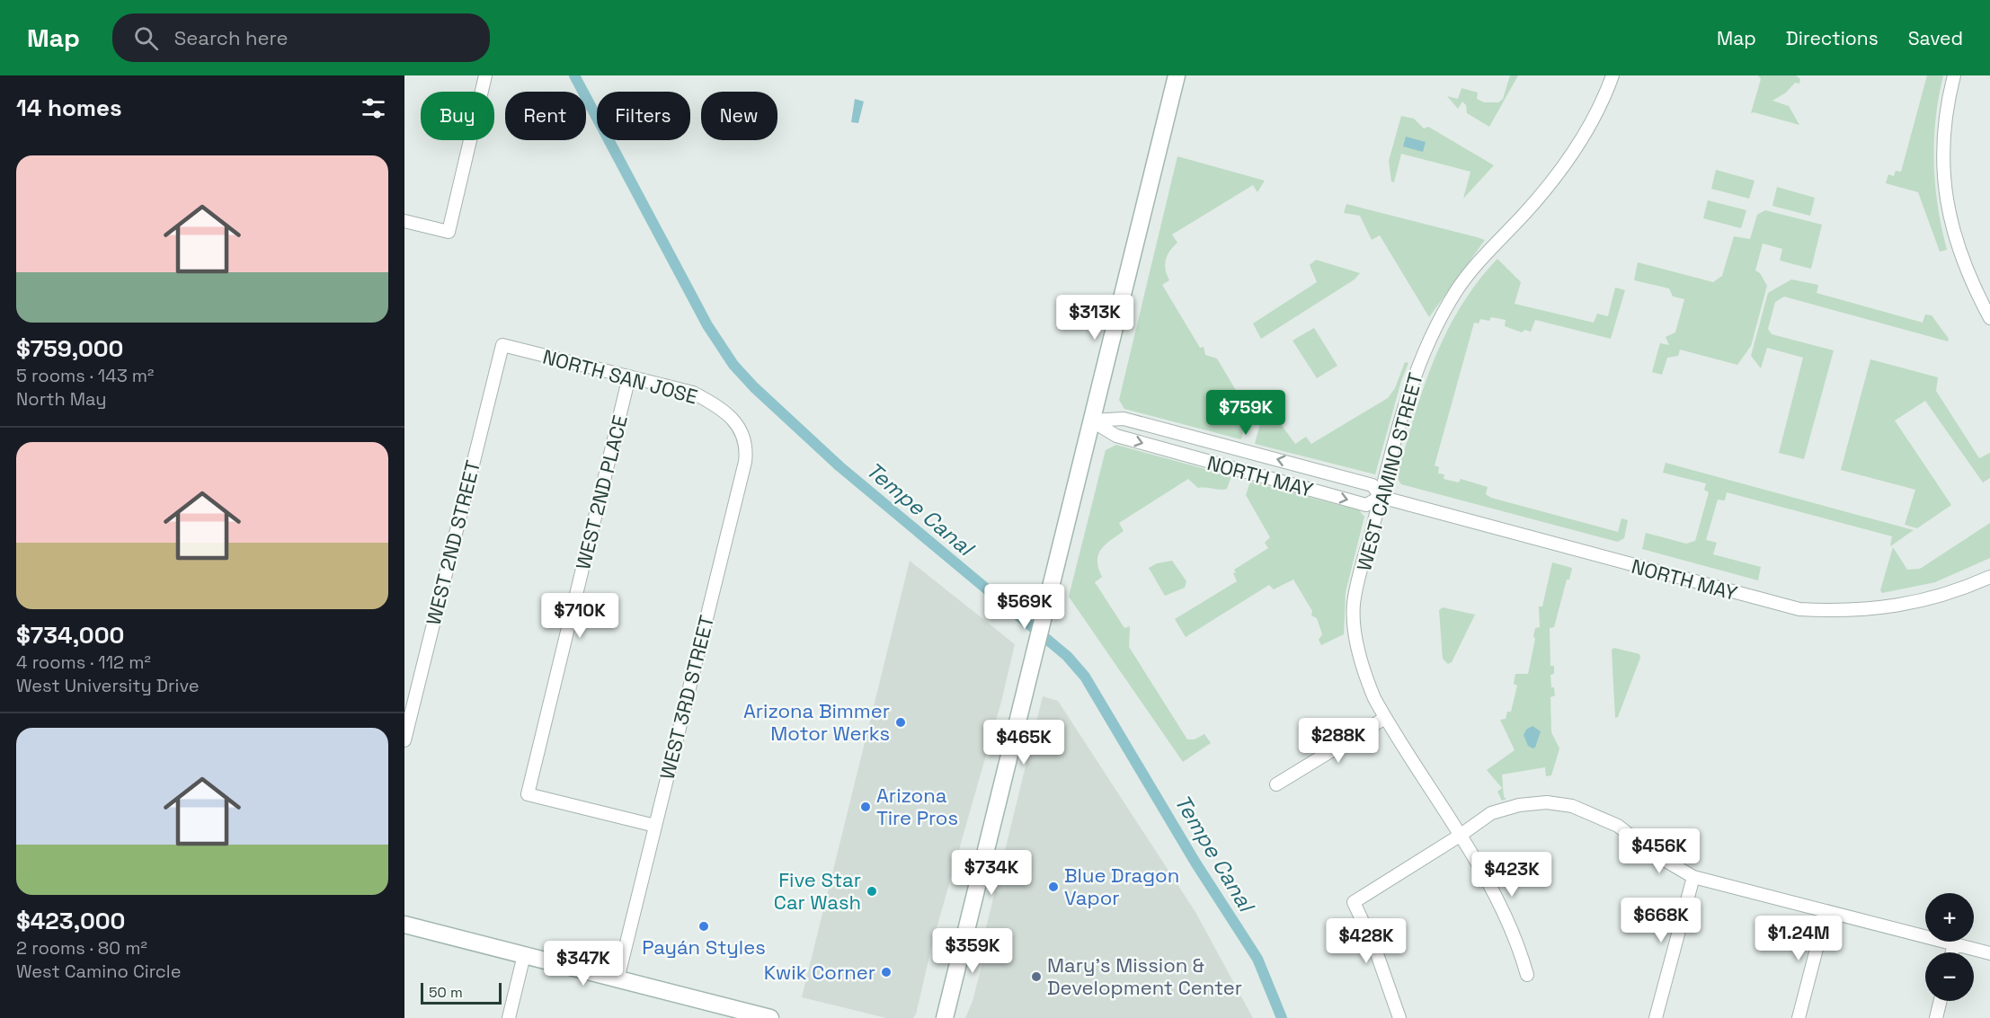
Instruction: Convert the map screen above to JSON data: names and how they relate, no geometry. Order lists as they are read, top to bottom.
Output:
{
  "streets": {
    "street": [
      "NORTH SAN JOSE",
      "WEST CAMINO STREET",
      "NORTH MAY",
      "WEST 2ND PLACE",
      "WEST 2ND STREET",
      "WEST 3RD STREET"
    ]
  },
  "crossings": [
    ["NORTH SAN JOSE", "WEST 2ND PLACE"],
    ["NORTH SAN JOSE", "WEST 2ND STREET"],
    ["NORTH SAN JOSE", "WEST 3RD STREET"],
    ["WEST CAMINO STREET", "NORTH MAY"],
    ["WEST 2ND PLACE", "WEST 3RD STREET"]
  ],
  "water": ["Tempe Canal"],
  "places": [
    "Arizona Bimmer Motor Werks",
    "Arizona Tire Pros",
    "Blue Dragon Vapor",
    "Five Star Car Wash",
    "Payán Styles",
    "Kwik Corner",
    "Mary's Mission & Development Center"
  ],
  "scale_bar": "50 m",
  "page": {
    "header": "Map",
    "search": "Search here",
    "nav": ["Map", "Directions", "Saved"],
    "heading": "14 homes",
    "chip": [
      "Buy",
      "Rent",
      "Filters",
      "New"
    ],
    "list": [
      {
        "name": "$759,000",
        "note": "5 rooms · 143 m² · North May"
      },
      {
        "name": "$734,000",
        "note": "4 rooms · 112 m² · West University Drive"
      },
      {
        "name": "$423,000",
        "note": "2 rooms · 80 m² · West Camino Circle"
      }
    ],
    "price": [
      "$313K",
      "$759K",
      "$569K",
      "$710K",
      "$288K",
      "$465K",
      "$456K",
      "$734K",
      "$423K",
      "$668K",
      "$1.24M",
      "$428K",
      "$359K",
      "$347K"
    ],
    "map_buttons": ["+", "−"],
    "scale": "50 m"
  }
}
